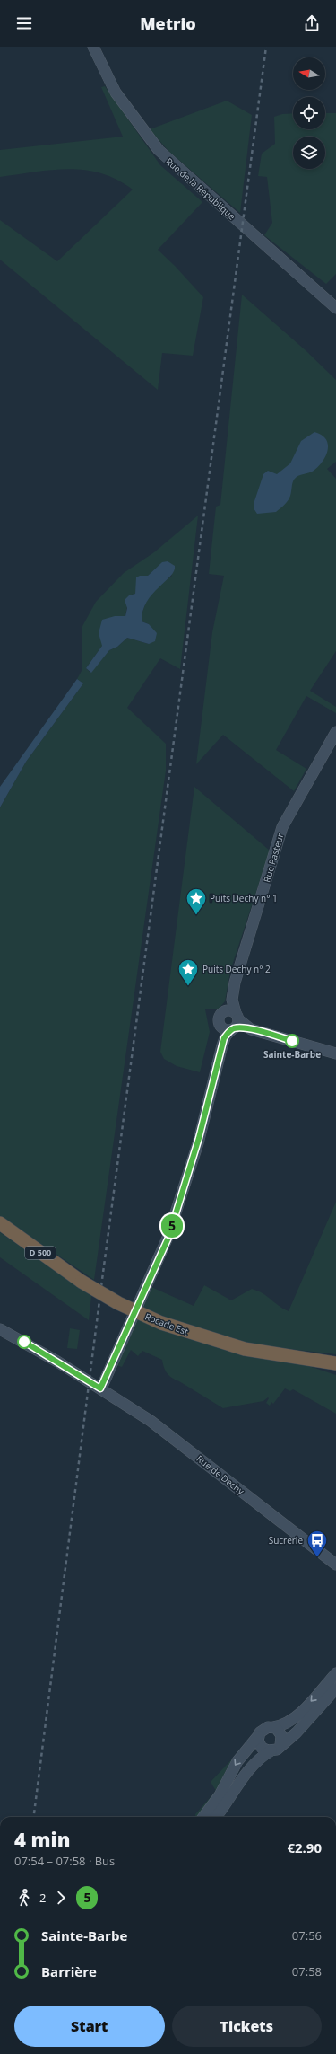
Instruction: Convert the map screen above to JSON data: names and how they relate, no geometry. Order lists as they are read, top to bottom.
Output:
{
  "streets": {
    "highway": ["D 500", "Rocade Est"],
    "street": ["Rue de la République", "Rue Pasteur", "Rue de Dechy"]
  },
  "places": {
    "place": ["Puits Dechy n° 1", "Puits Dechy n° 2"],
    "other": ["Sainte-Barbe"],
    "bus stop": ["Sucrerie"]
  },
  "lines": ["bus line 5"],
  "north": "left",
  "page": {
    "header": "Metrio",
    "on_map": "5",
    "heading": ["4 min", "07:54 – 07:58 · Bus", "€2.90"],
    "legs": ["2", "5"],
    "list": [
      {
        "name": "Sainte-Barbe",
        "value": "07:56"
      },
      {
        "name": "Barrière",
        "value": "07:58"
      }
    ],
    "buttons": ["Start", "Tickets"]
  }
}
